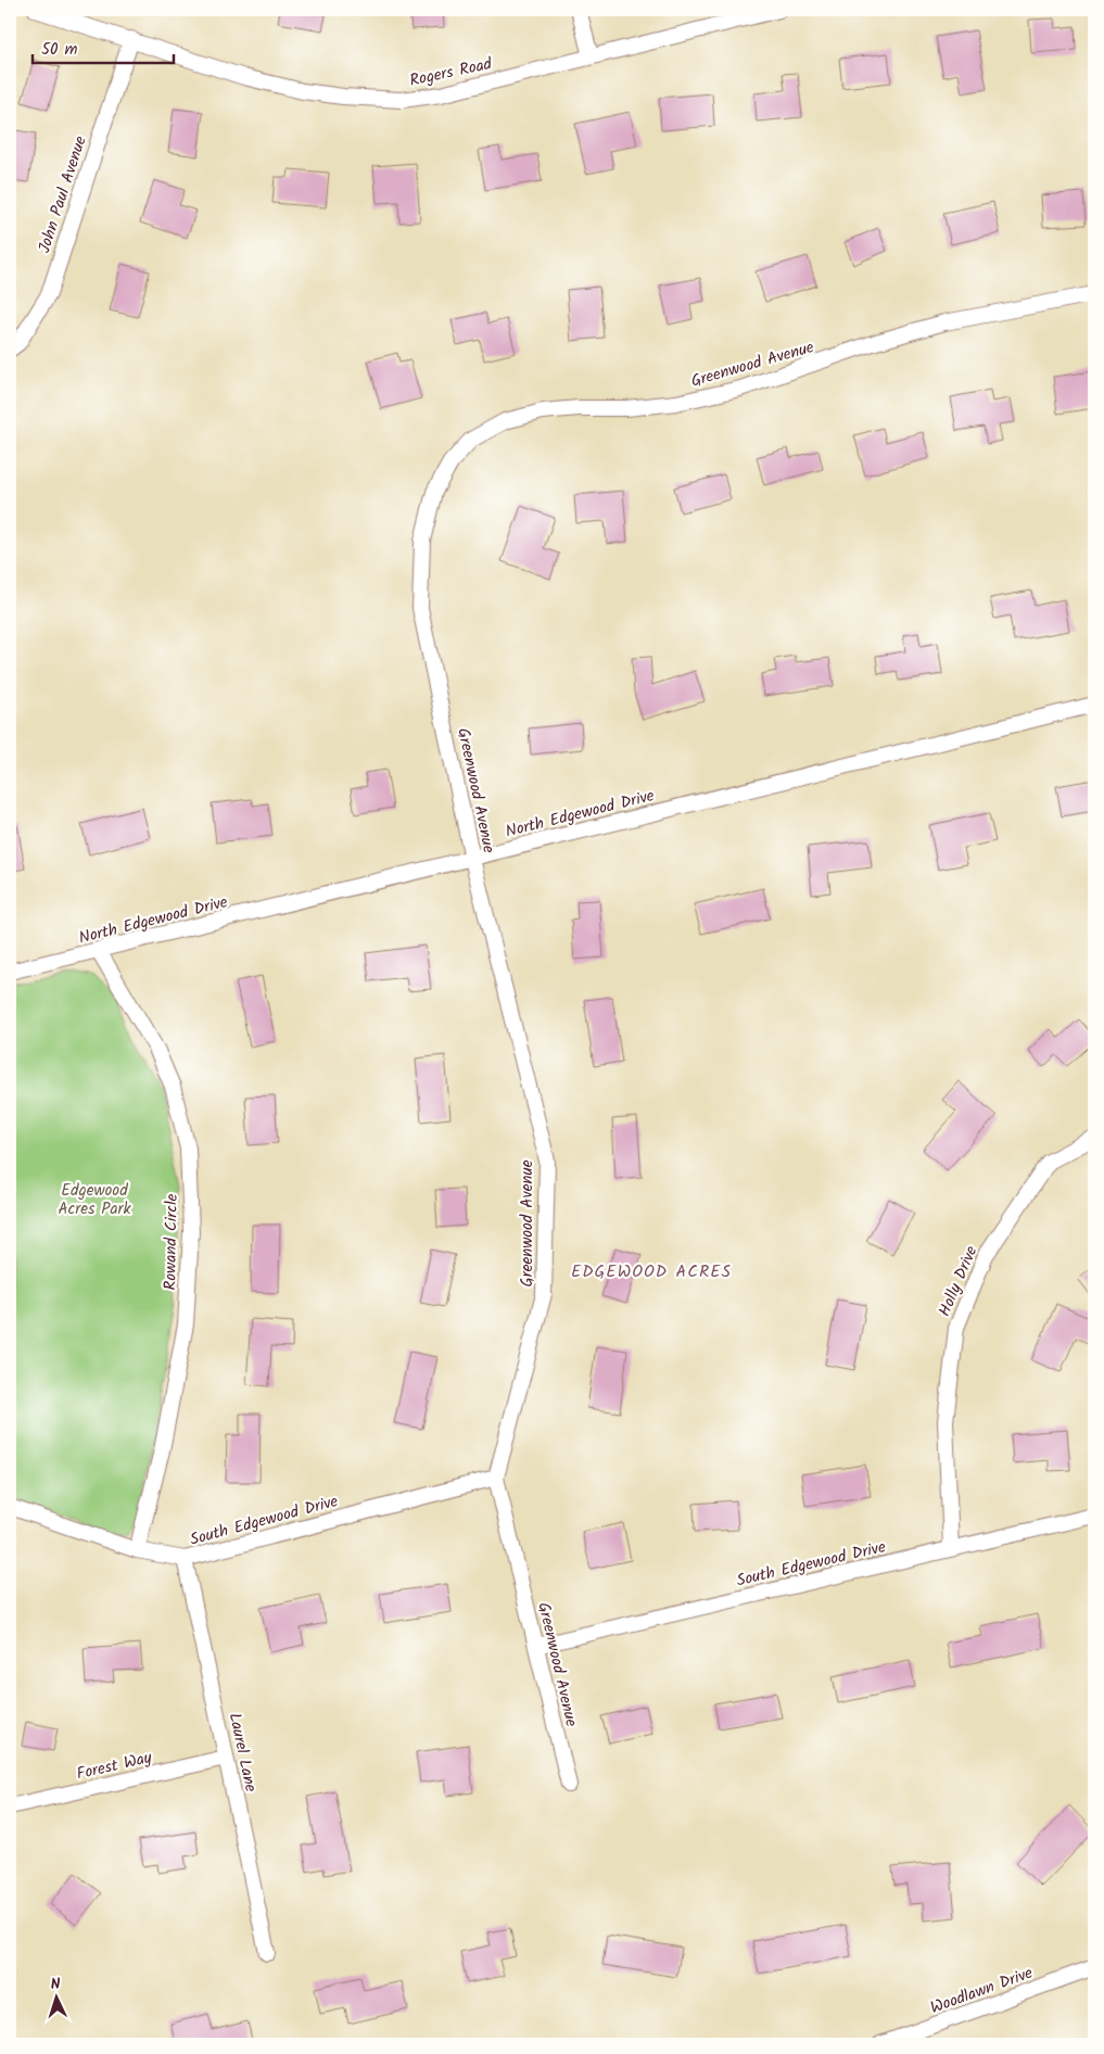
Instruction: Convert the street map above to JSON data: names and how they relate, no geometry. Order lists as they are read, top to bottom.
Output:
{
  "streets": {
    "street": [
      "Rogers Road",
      "John Paul Avenue",
      "Greenwood Avenue",
      "North Edgewood Drive",
      "Rowand Circle",
      "Holly Drive",
      "South Edgewood Drive",
      "Laurel Lane",
      "Forest Way",
      "Woodlawn Drive"
    ]
  },
  "crossings": [
    ["Rogers Road", "John Paul Avenue"],
    ["Greenwood Avenue", "North Edgewood Drive"],
    ["Greenwood Avenue", "South Edgewood Drive"],
    ["North Edgewood Drive", "Rowand Circle"],
    ["Rowand Circle", "South Edgewood Drive"],
    ["Holly Drive", "South Edgewood Drive"],
    ["South Edgewood Drive", "Laurel Lane"],
    ["Laurel Lane", "Forest Way"]
  ],
  "districts": ["EDGEWOOD ACRES"],
  "parks": ["Edgewood Acres Park"],
  "scale_bar": "50 m",
  "north": "top"
}
